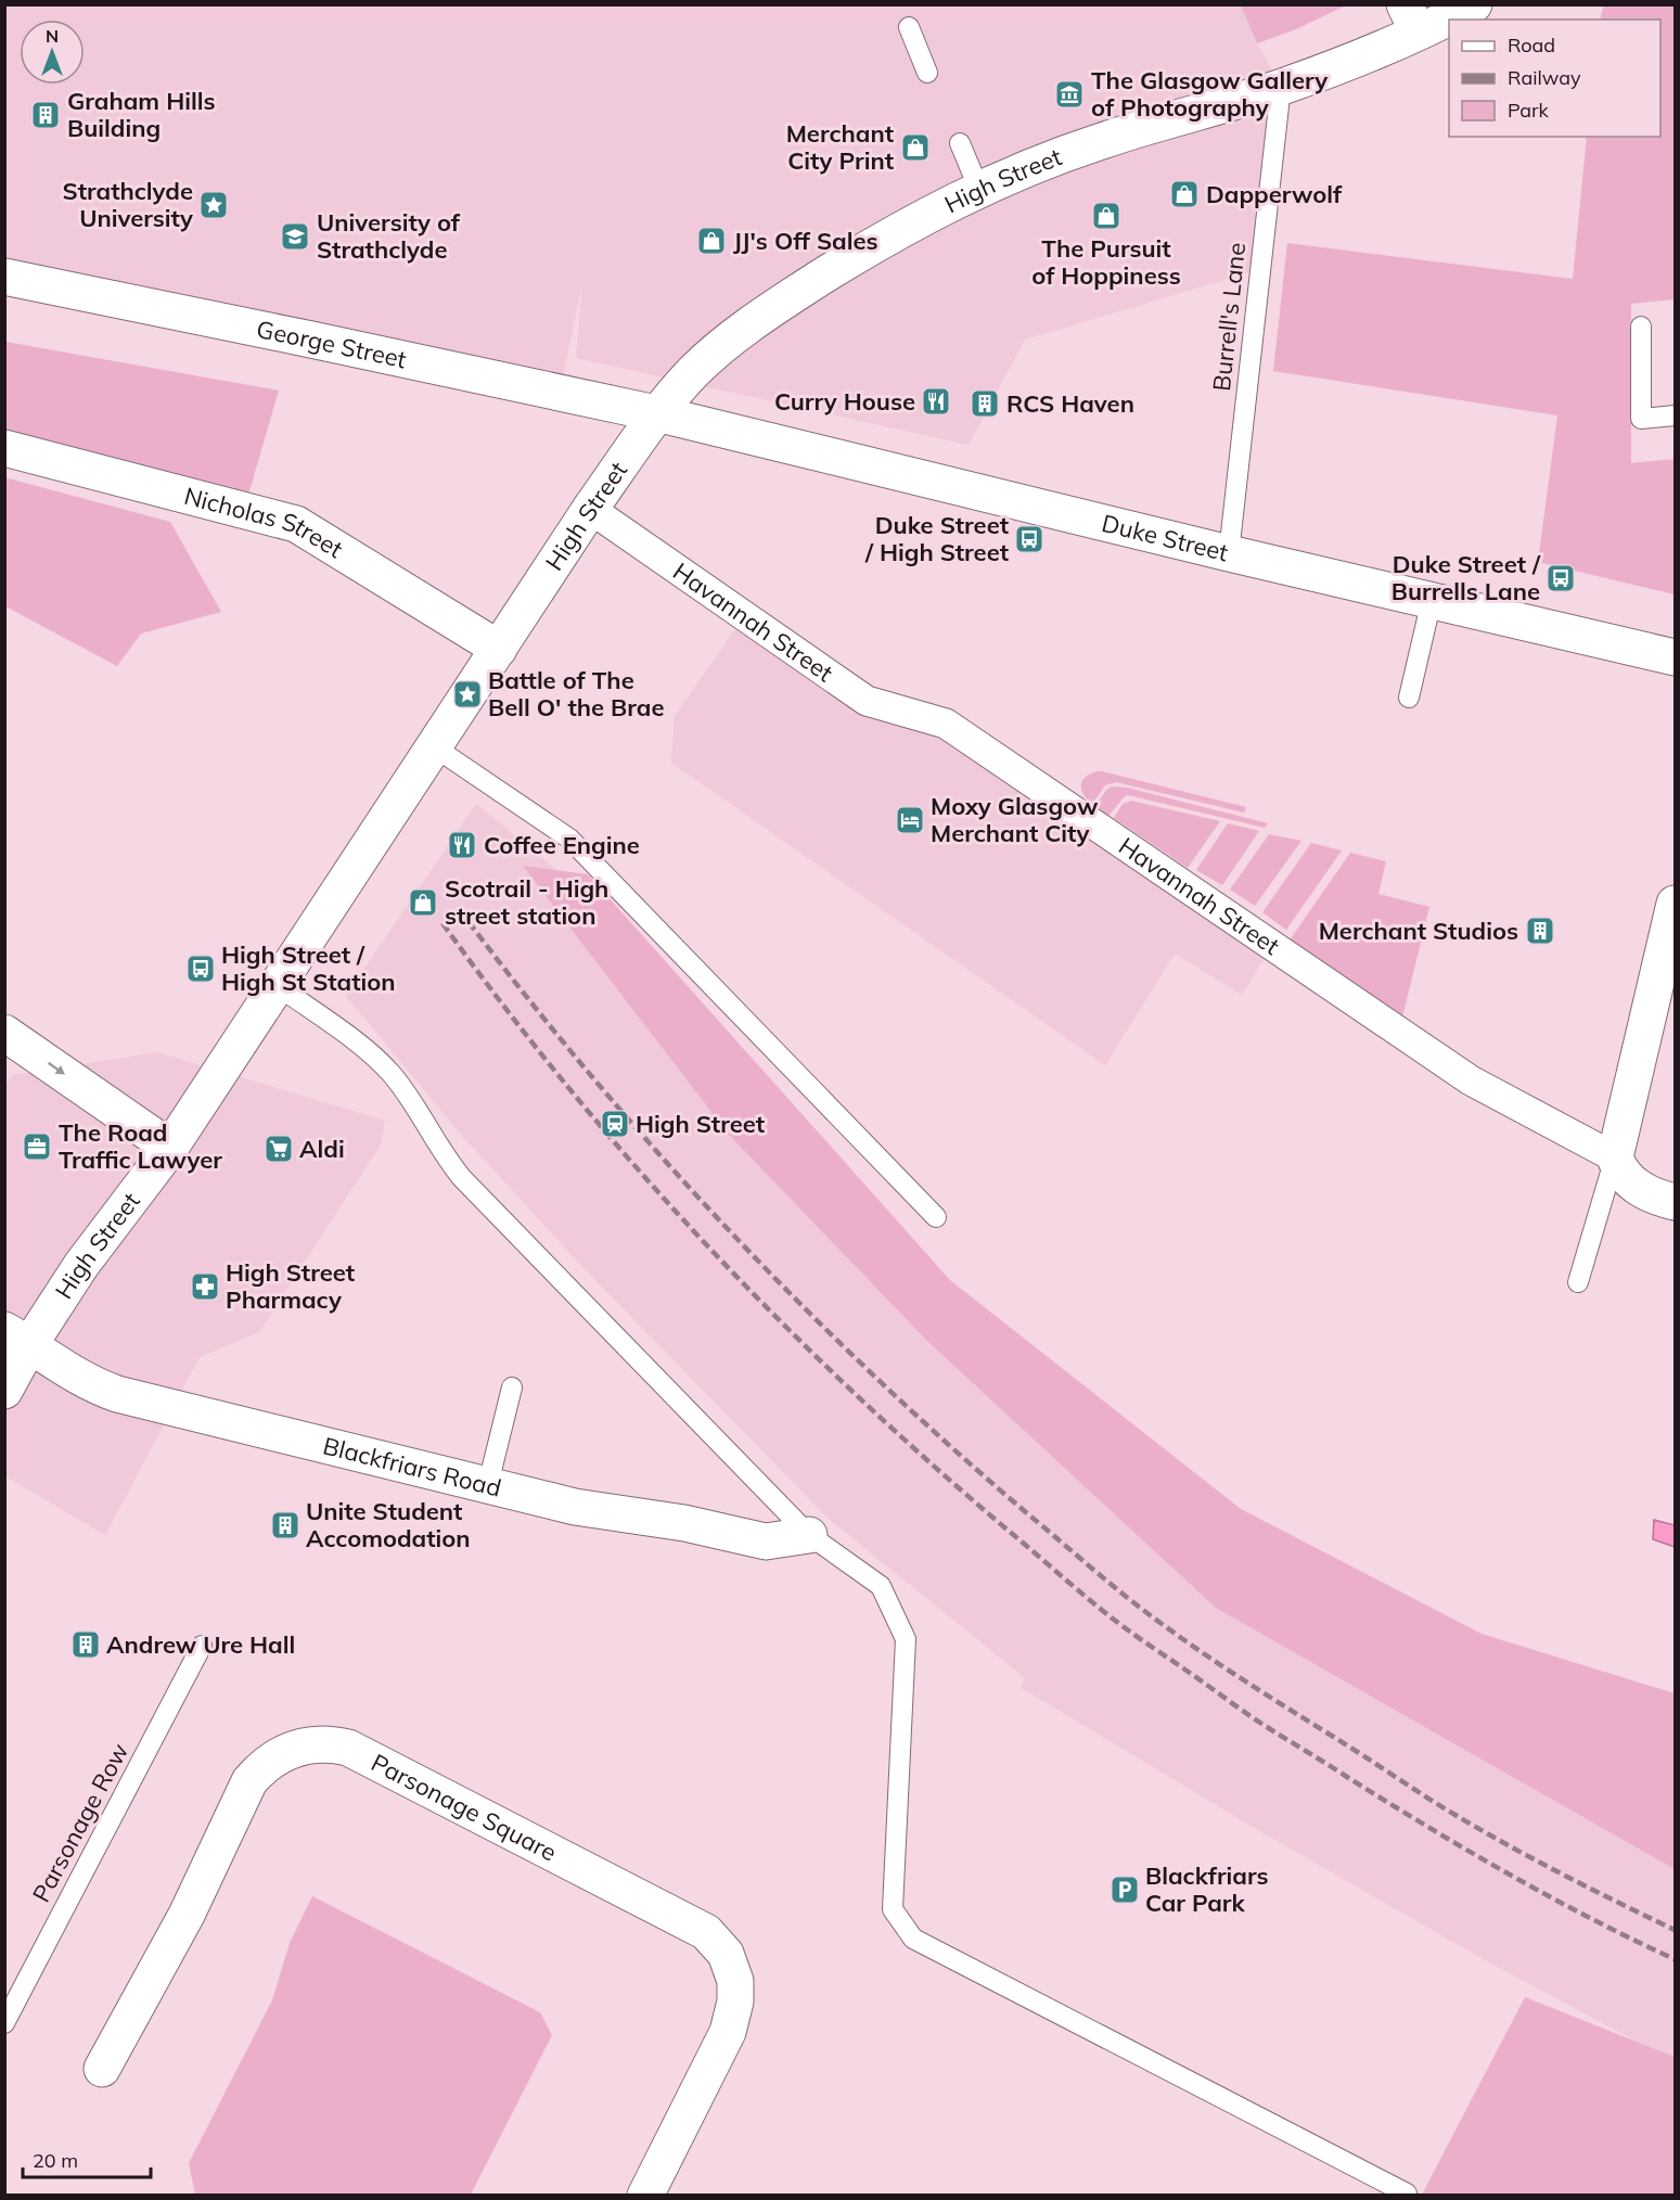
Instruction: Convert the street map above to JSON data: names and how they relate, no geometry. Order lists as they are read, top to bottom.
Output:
{
  "streets": {
    "street": [
      "High Street",
      "George Street",
      "Nicholas Street",
      "Duke Street",
      "Havannah Street",
      "Blackfriars Road",
      "Parsonage Square"
    ],
    "lane": ["Burrell's Lane", "Parsonage Row"]
  },
  "crossings": [
    ["High Street", "Burrell's Lane"],
    ["High Street", "George Street"],
    ["High Street", "Nicholas Street"],
    ["High Street", "Duke Street"],
    ["High Street", "Havannah Street"],
    ["High Street", "Blackfriars Road"],
    ["Burrell's Lane", "Duke Street"],
    ["George Street", "Duke Street"]
  ],
  "places": {
    "museum": ["The Glasgow Gallery of Photography"],
    "building": [
      "Graham Hills Building",
      "RCS Haven",
      "Merchant Studios",
      "Unite Student Accomodation",
      "Andrew Ure Hall"
    ],
    "shop": [
      "Merchant City Print",
      "Dapperwolf",
      "The Pursuit of Hoppiness",
      "JJ's Off Sales",
      "Scotrail - High street station"
    ],
    "place": ["Strathclyde University", "Battle of The Bell O' the Brae"],
    "school or university": ["University of Strathclyde"],
    "restaurant": ["Curry House", "Coffee Engine"],
    "bus stop": ["Duke Street / High Street", "Duke Street / Burrells Lane", "High Street / High St Station"],
    "hotel": ["Moxy Glasgow Merchant City"],
    "station": ["High Street"],
    "office": ["The Road Traffic Lawyer"],
    "supermarket": ["Aldi"],
    "pharmacy": ["High Street Pharmacy"],
    "parking": ["Blackfriars Car Park"]
  },
  "legend": ["Road", "Railway", "Park"],
  "scale_bar": "20 m",
  "north": "top"
}
